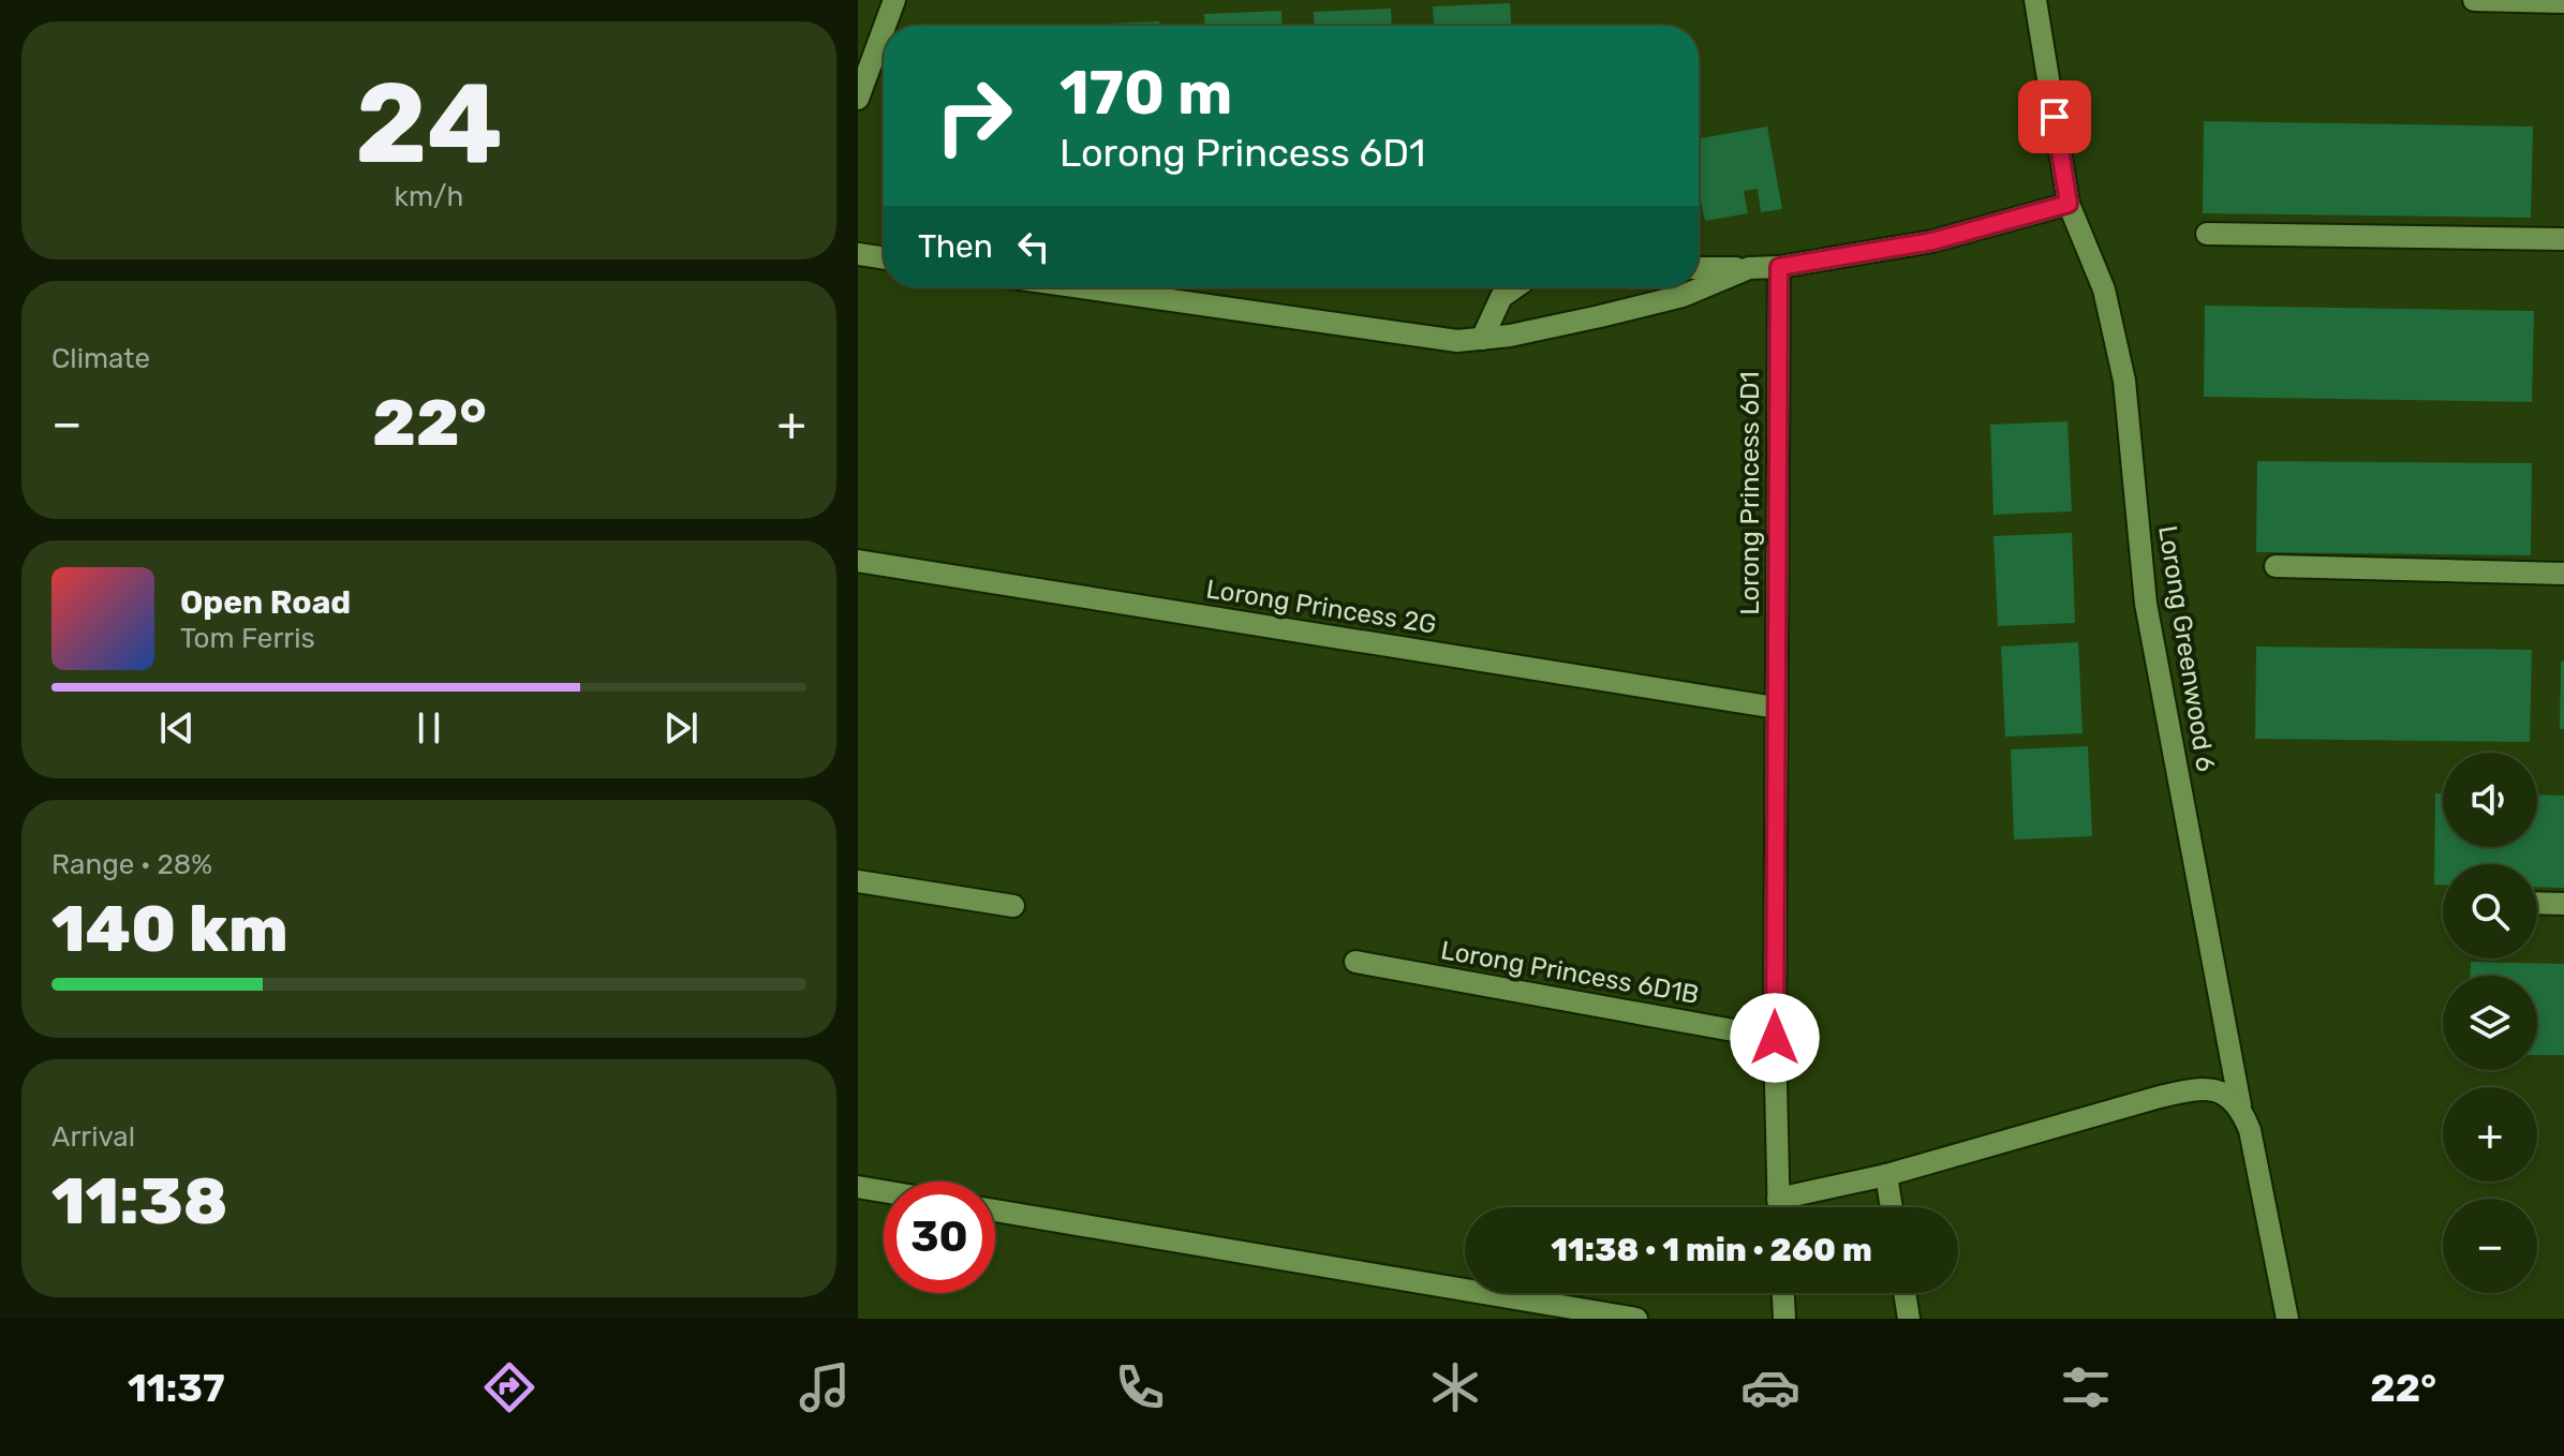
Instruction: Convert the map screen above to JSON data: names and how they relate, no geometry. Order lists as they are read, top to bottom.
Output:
{
  "streets": {
    "street": [
      "Lorong Princess 6D1",
      "Lorong Princess 2G",
      "Lorong Greenwood 6",
      "Lorong Princess 6D1B"
    ]
  },
  "crossings": [
    ["Lorong Princess 6D1", "Lorong Princess 2G"],
    ["Lorong Princess 6D1", "Lorong Princess 6D1B"]
  ],
  "page": {
    "tile": [
      ["24", "km/h"],
      "Climate",
      ["Range · 28%", "140 km"],
      ["Arrival", "11:38"]
    ],
    "turn": ["170 m", "Lorong Princess 6D1"],
    "then": "Then",
    "heat": ["−", "22°", "+"],
    "song": ["Open Road", "Tom Ferris"],
    "map_buttons": ["+", "−"],
    "limit": "30",
    "trip": "11:38 · 1 min · 260 m",
    "tabs": ["11:37", "22°"]
  }
}
